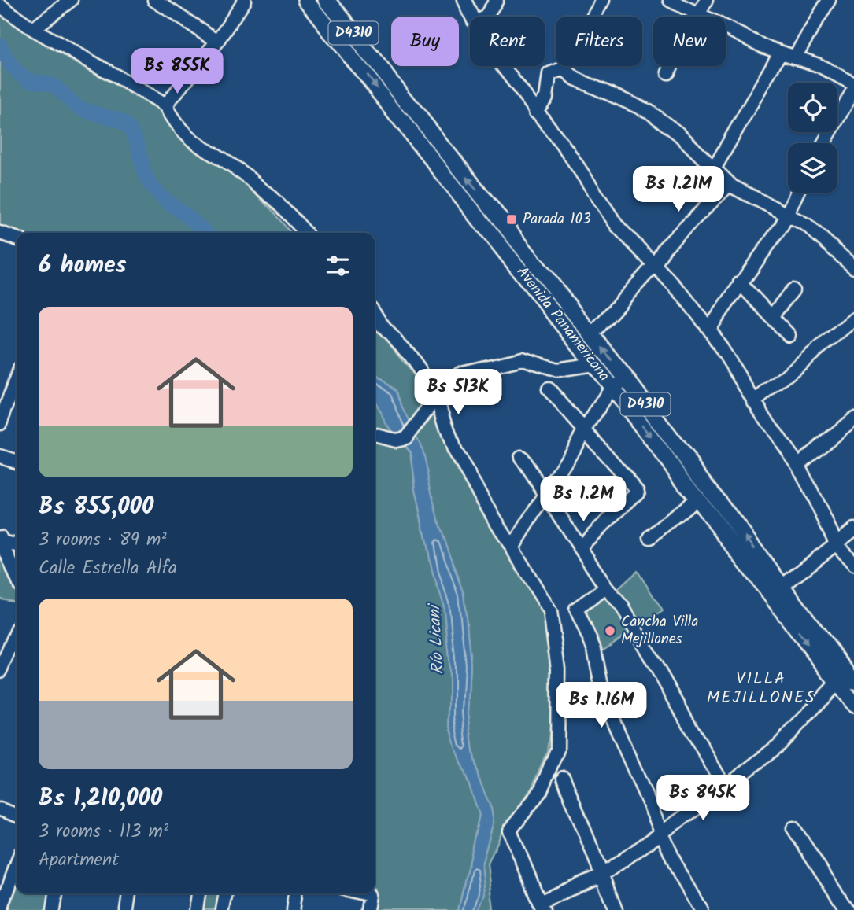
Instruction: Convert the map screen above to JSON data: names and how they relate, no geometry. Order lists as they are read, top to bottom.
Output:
{
  "streets": {
    "main road": ["D4310", "Avenida Panamericana"]
  },
  "districts": ["VILLA MEJILLONES"],
  "water": ["Río Licani"],
  "places": {
    "transit": ["Parada 103"],
    "other": ["Cancha Villa Mejillones"]
  },
  "page": {
    "chip": [
      "Buy",
      "Rent",
      "Filters",
      "New"
    ],
    "price": [
      "Bs 855K",
      "Bs 1.21M",
      "Bs 513K",
      "Bs 1.2M",
      "Bs 1.16M",
      "Bs 845K"
    ],
    "heading": "6 homes",
    "list": [
      {
        "name": "Bs 855,000",
        "note": "3 rooms · 89 m² · Calle Estrella Alfa"
      },
      {
        "name": "Bs 1,210,000",
        "note": "3 rooms · 113 m² · Apartment"
      }
    ]
  }
}
